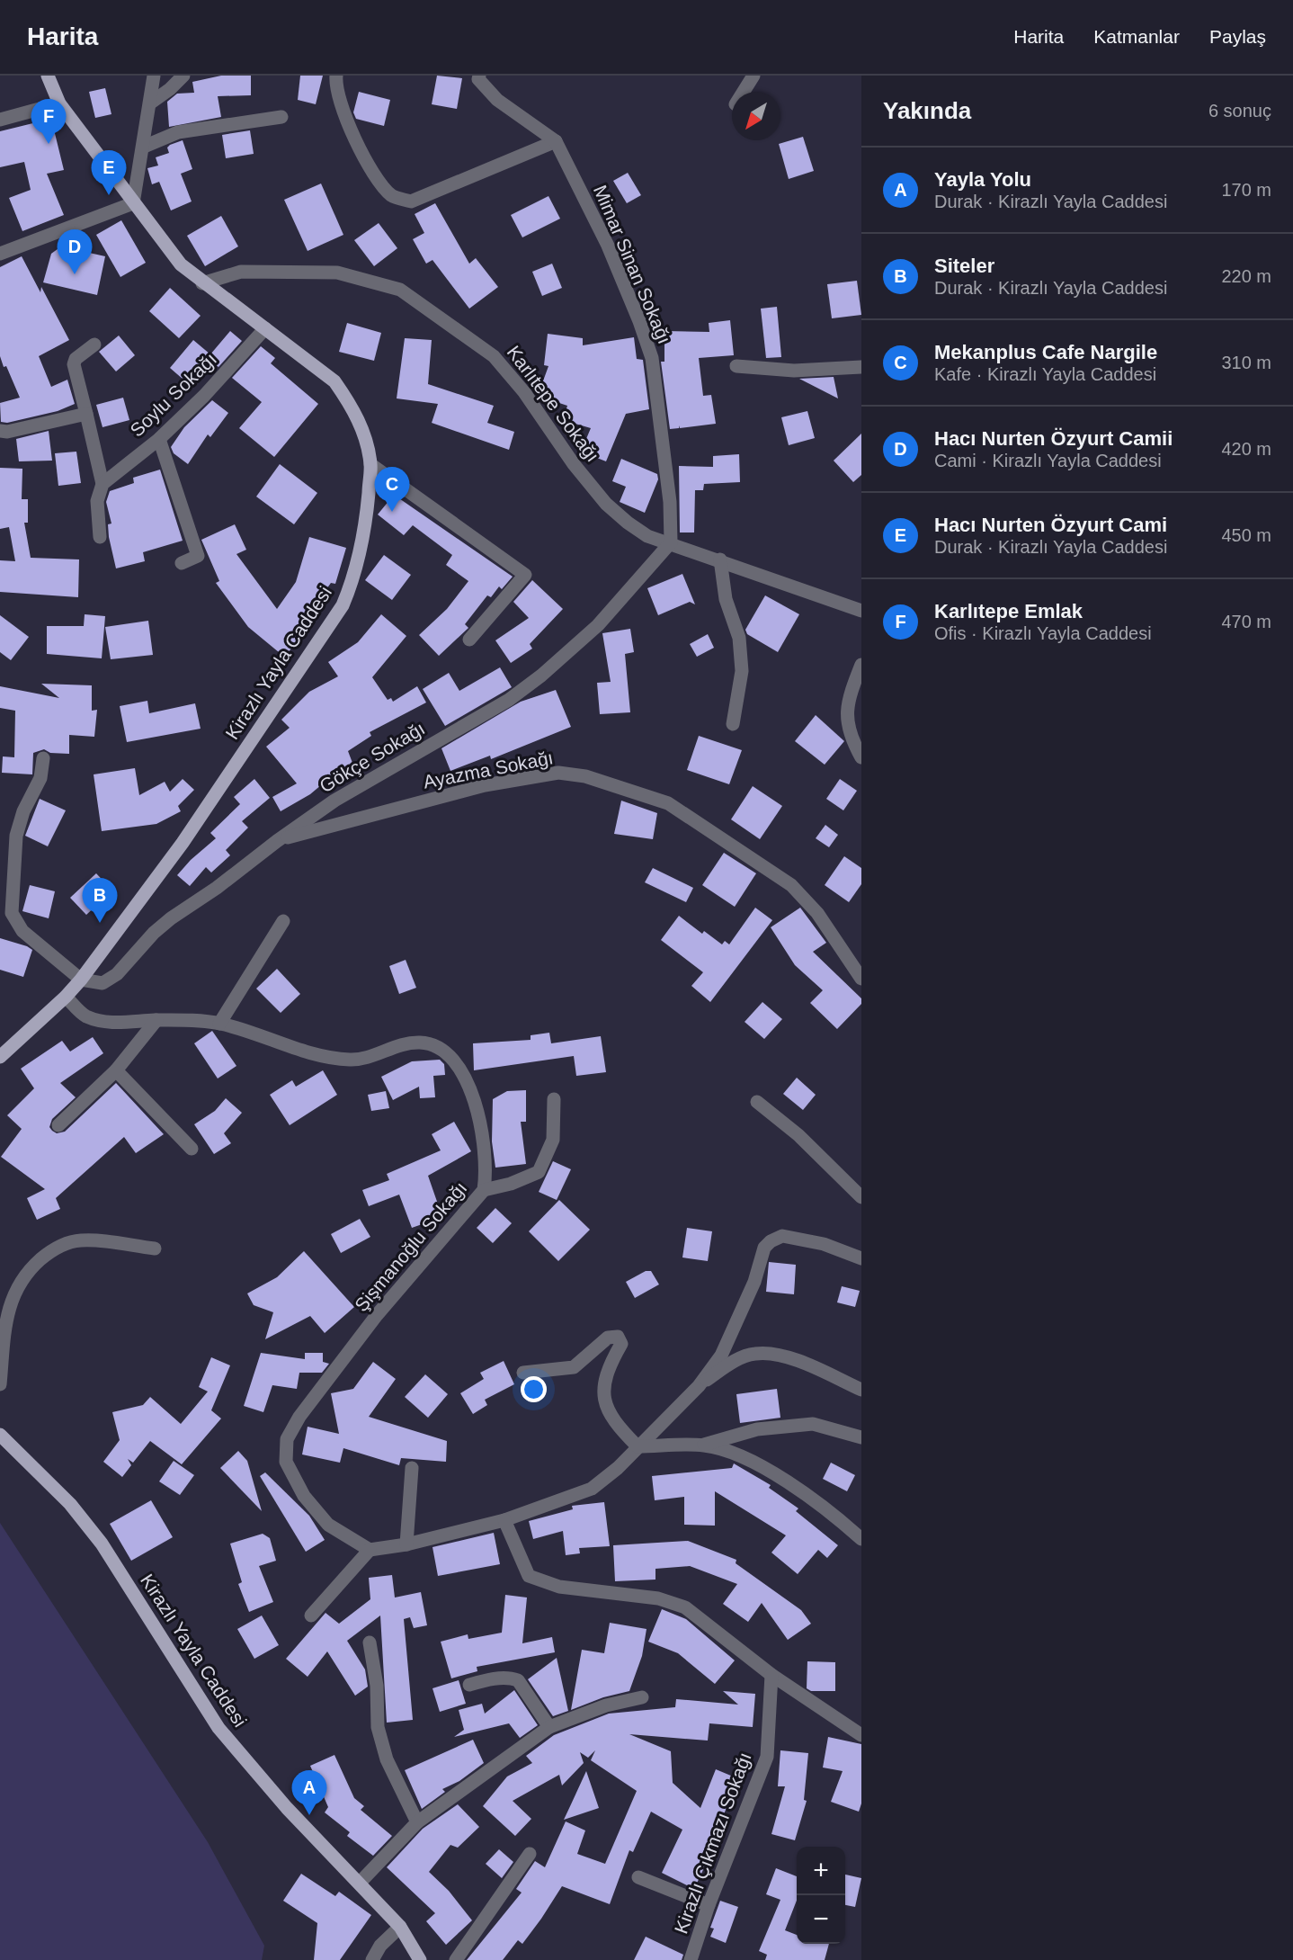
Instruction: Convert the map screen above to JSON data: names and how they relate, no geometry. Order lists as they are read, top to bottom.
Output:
{
  "streets": {
    "main road": ["Kirazlı Yayla Caddesi"],
    "street": [
      "Mimar Sinan Sokağı",
      "Soylu Sokağı",
      "Karlıtepe Sokağı",
      "Gökçe Sokağı",
      "Ayazma Sokağı",
      "Şişmanoğlu Sokağı",
      "Kirazlı Çıkmazı Sokağı"
    ]
  },
  "crossings": [
    ["Mimar Sinan Sokağı", "Karlıtepe Sokağı"],
    ["Mimar Sinan Sokağı", "Gökçe Sokağı"],
    ["Soylu Sokağı", "Kirazlı Yayla Caddesi"],
    ["Karlıtepe Sokağı", "Kirazlı Yayla Caddesi"],
    ["Karlıtepe Sokağı", "Gökçe Sokağı"],
    ["Kirazlı Yayla Caddesi", "Gökçe Sokağı"],
    ["Kirazlı Yayla Caddesi", "Şişmanoğlu Sokağı"],
    ["Gökçe Sokağı", "Ayazma Sokağı"]
  ],
  "north": "bottom left",
  "page": {
    "header": "Harita",
    "nav": ["Harita", "Katmanlar", "Paylaş"],
    "heading": ["Yakında", "6 sonuç"],
    "pins": [
      "F",
      "E",
      "D",
      "C",
      "B",
      "A"
    ],
    "list": [
      {
        "mark": "A",
        "name": "Yayla Yolu",
        "note": "Durak · Kirazlı Yayla Caddesi",
        "value": "170 m"
      },
      {
        "mark": "B",
        "name": "Siteler",
        "note": "Durak · Kirazlı Yayla Caddesi",
        "value": "220 m"
      },
      {
        "mark": "C",
        "name": "Mekanplus Cafe Nargile",
        "note": "Kafe · Kirazlı Yayla Caddesi",
        "value": "310 m"
      },
      {
        "mark": "D",
        "name": "Hacı Nurten Özyurt Camii",
        "note": "Cami · Kirazlı Yayla Caddesi",
        "value": "420 m"
      },
      {
        "mark": "E",
        "name": "Hacı Nurten Özyurt Cami",
        "note": "Durak · Kirazlı Yayla Caddesi",
        "value": "450 m"
      },
      {
        "mark": "F",
        "name": "Karlıtepe Emlak",
        "note": "Ofis · Kirazlı Yayla Caddesi",
        "value": "470 m"
      }
    ],
    "map_buttons": ["+", "−"]
  }
}
